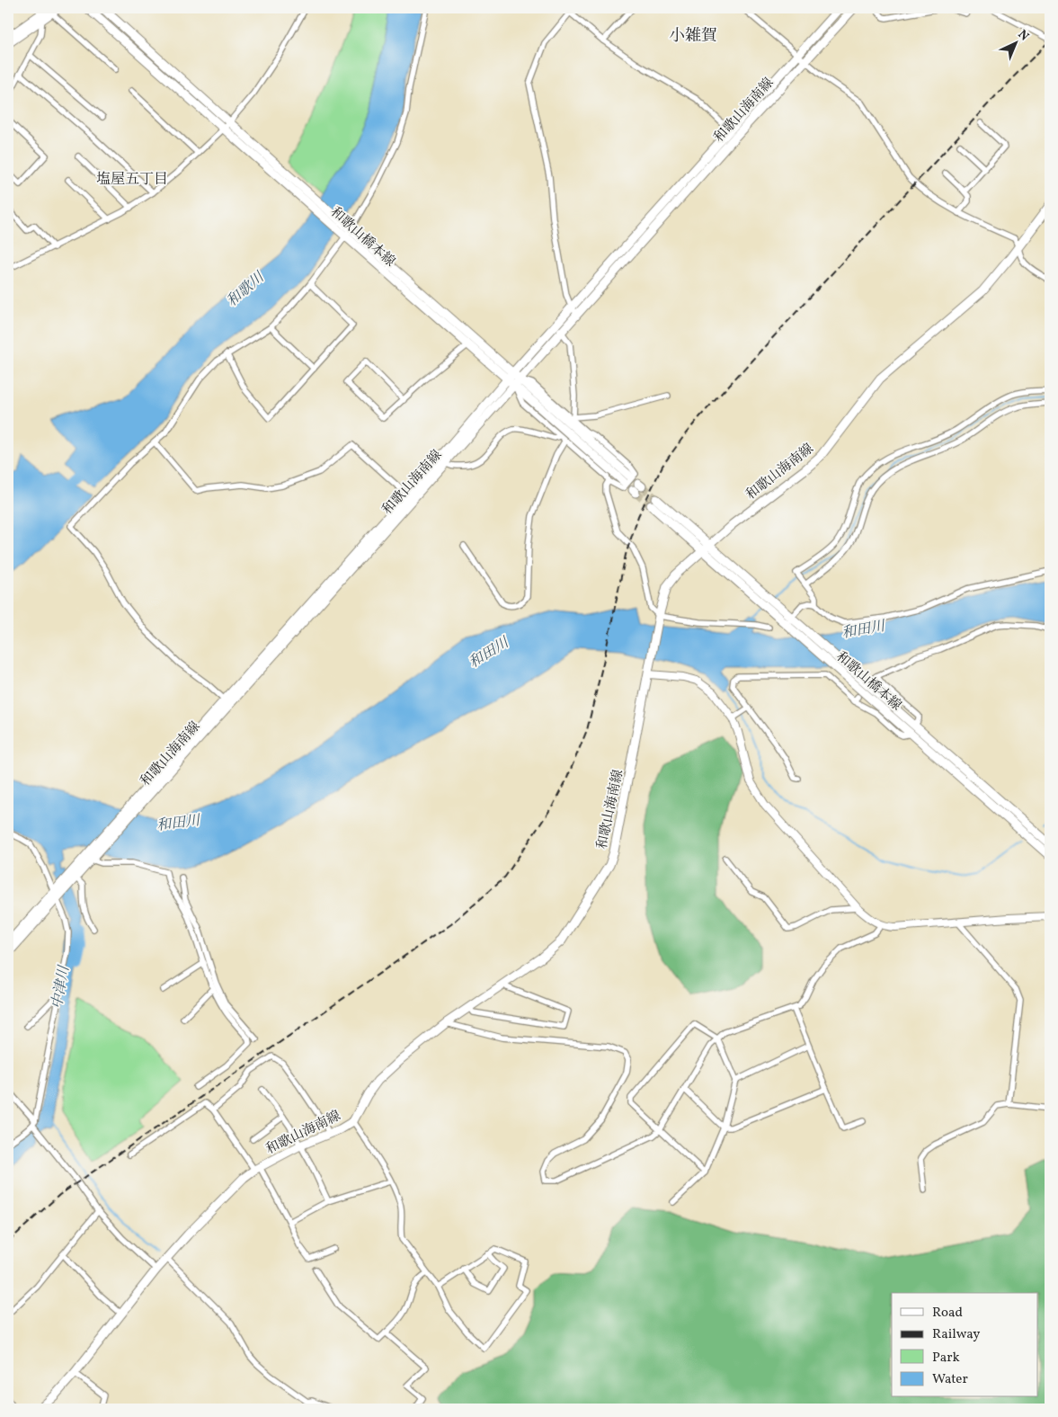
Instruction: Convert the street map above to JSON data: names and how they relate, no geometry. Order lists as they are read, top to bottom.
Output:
{
  "streets": {
    "main road": ["和歌山海南線", "和歌山橋本線"]
  },
  "crossings": [
    ["和歌山海南線", "和歌山橋本線"]
  ],
  "districts": ["小雑賀", "塩屋五丁目"],
  "water": ["和歌川", "和田川", "中津川"],
  "legend": [
    "Road",
    "Railway",
    "Park",
    "Water"
  ],
  "north": "top right"
}
